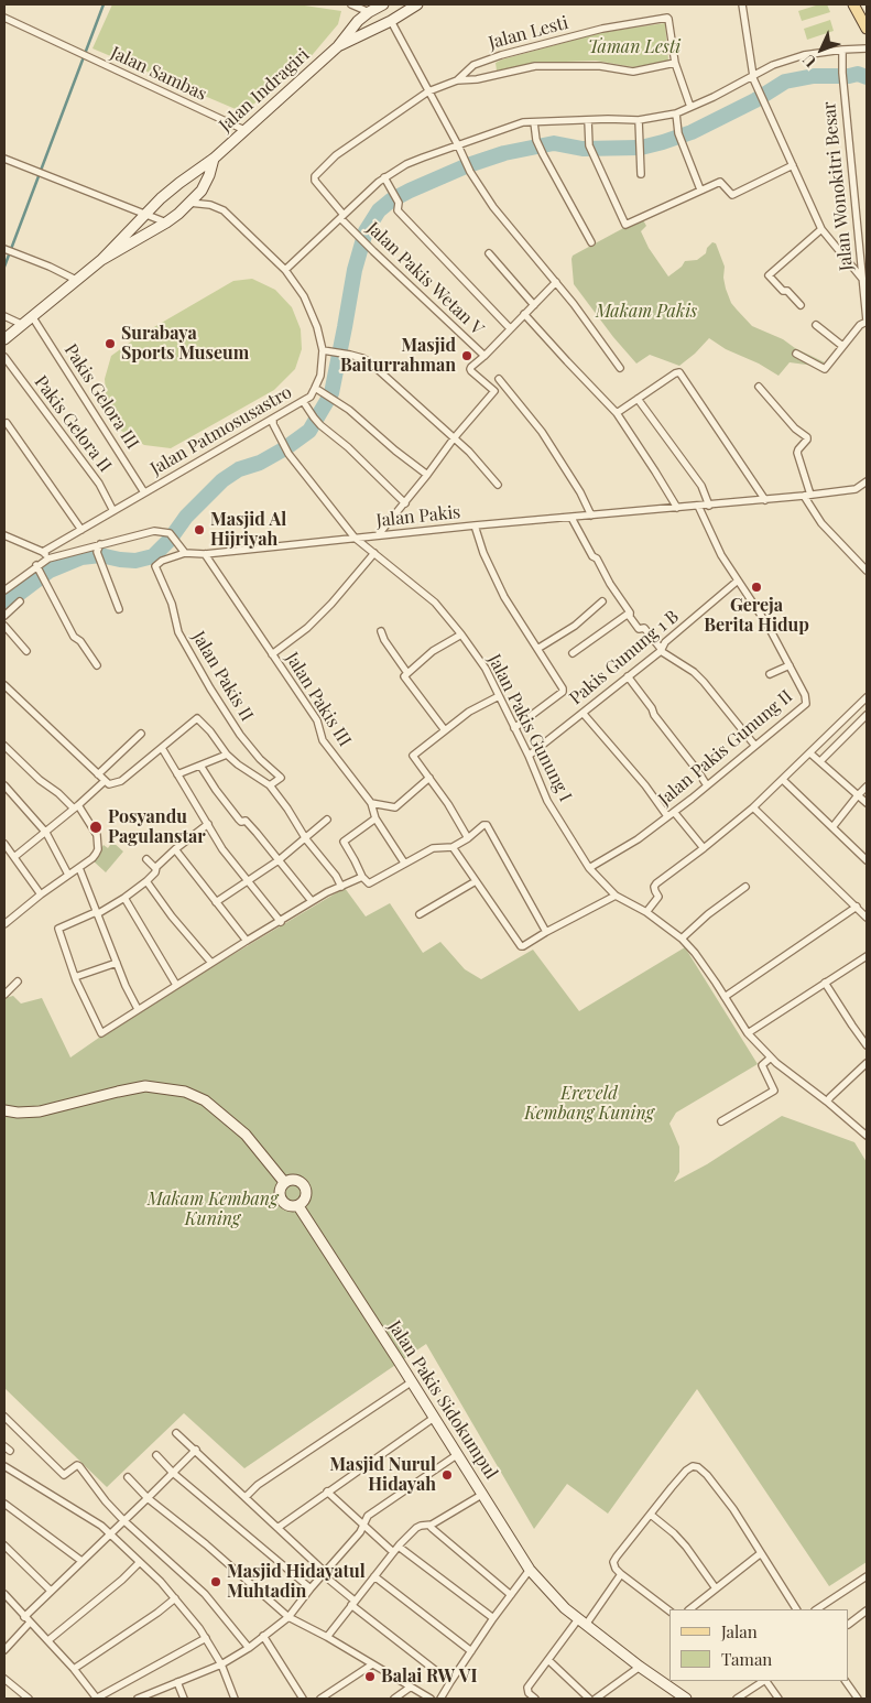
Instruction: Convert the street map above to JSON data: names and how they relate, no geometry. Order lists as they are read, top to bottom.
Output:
{
  "streets": {
    "street": [
      "Jalan Lesti",
      "Jalan Sambas",
      "Jalan Indragiri",
      "Jalan Wonokitri Besar",
      "Jalan Pakis Wetan V",
      "Pakis Gelora III",
      "Pakis Gelora II",
      "Jalan Patmosusastro",
      "Jalan Pakis",
      "Pakis Gunung 1 B",
      "Jalan Pakis II",
      "Jalan Pakis III",
      "Jalan Pakis Gunung I",
      "Jalan Pakis Gunung II",
      "Jalan Pakis Sidokumpul"
    ]
  },
  "crossings": [
    ["Jalan Lesti", "Jalan Pakis Wetan V"],
    ["Jalan Sambas", "Jalan Indragiri"],
    ["Jalan Indragiri", "Pakis Gelora III"],
    ["Jalan Indragiri", "Jalan Patmosusastro"],
    ["Pakis Gelora III", "Jalan Patmosusastro"],
    ["Pakis Gelora II", "Jalan Patmosusastro"],
    ["Jalan Patmosusastro", "Jalan Pakis Gunung I"],
    ["Jalan Pakis", "Jalan Pakis II"],
    ["Jalan Pakis", "Jalan Pakis III"],
    ["Jalan Pakis", "Jalan Pakis Gunung I"],
    ["Jalan Pakis", "Jalan Pakis Gunung II"],
    ["Pakis Gunung 1 B", "Jalan Pakis Gunung I"],
    ["Pakis Gunung 1 B", "Jalan Pakis Gunung II"],
    ["Jalan Pakis Gunung I", "Jalan Pakis Gunung II"]
  ],
  "parks": [
    "Taman Lesti",
    "Makam Pakis",
    "Ereveld Kembang Kuning",
    "Makam Kembang Kuning"
  ],
  "places": [
    "Surabaya Sports Museum",
    "Masjid Baiturrahman",
    "Masjid Al Hijriyah",
    "Gereja Berita Hidup",
    "Posyandu Pagulanstar",
    "Masjid Nurul Hidayah",
    "Masjid Hidayatul Muhtadin",
    "Balai RW VI"
  ],
  "legend": ["Jalan", "Taman"],
  "north": "bottom left"
}
